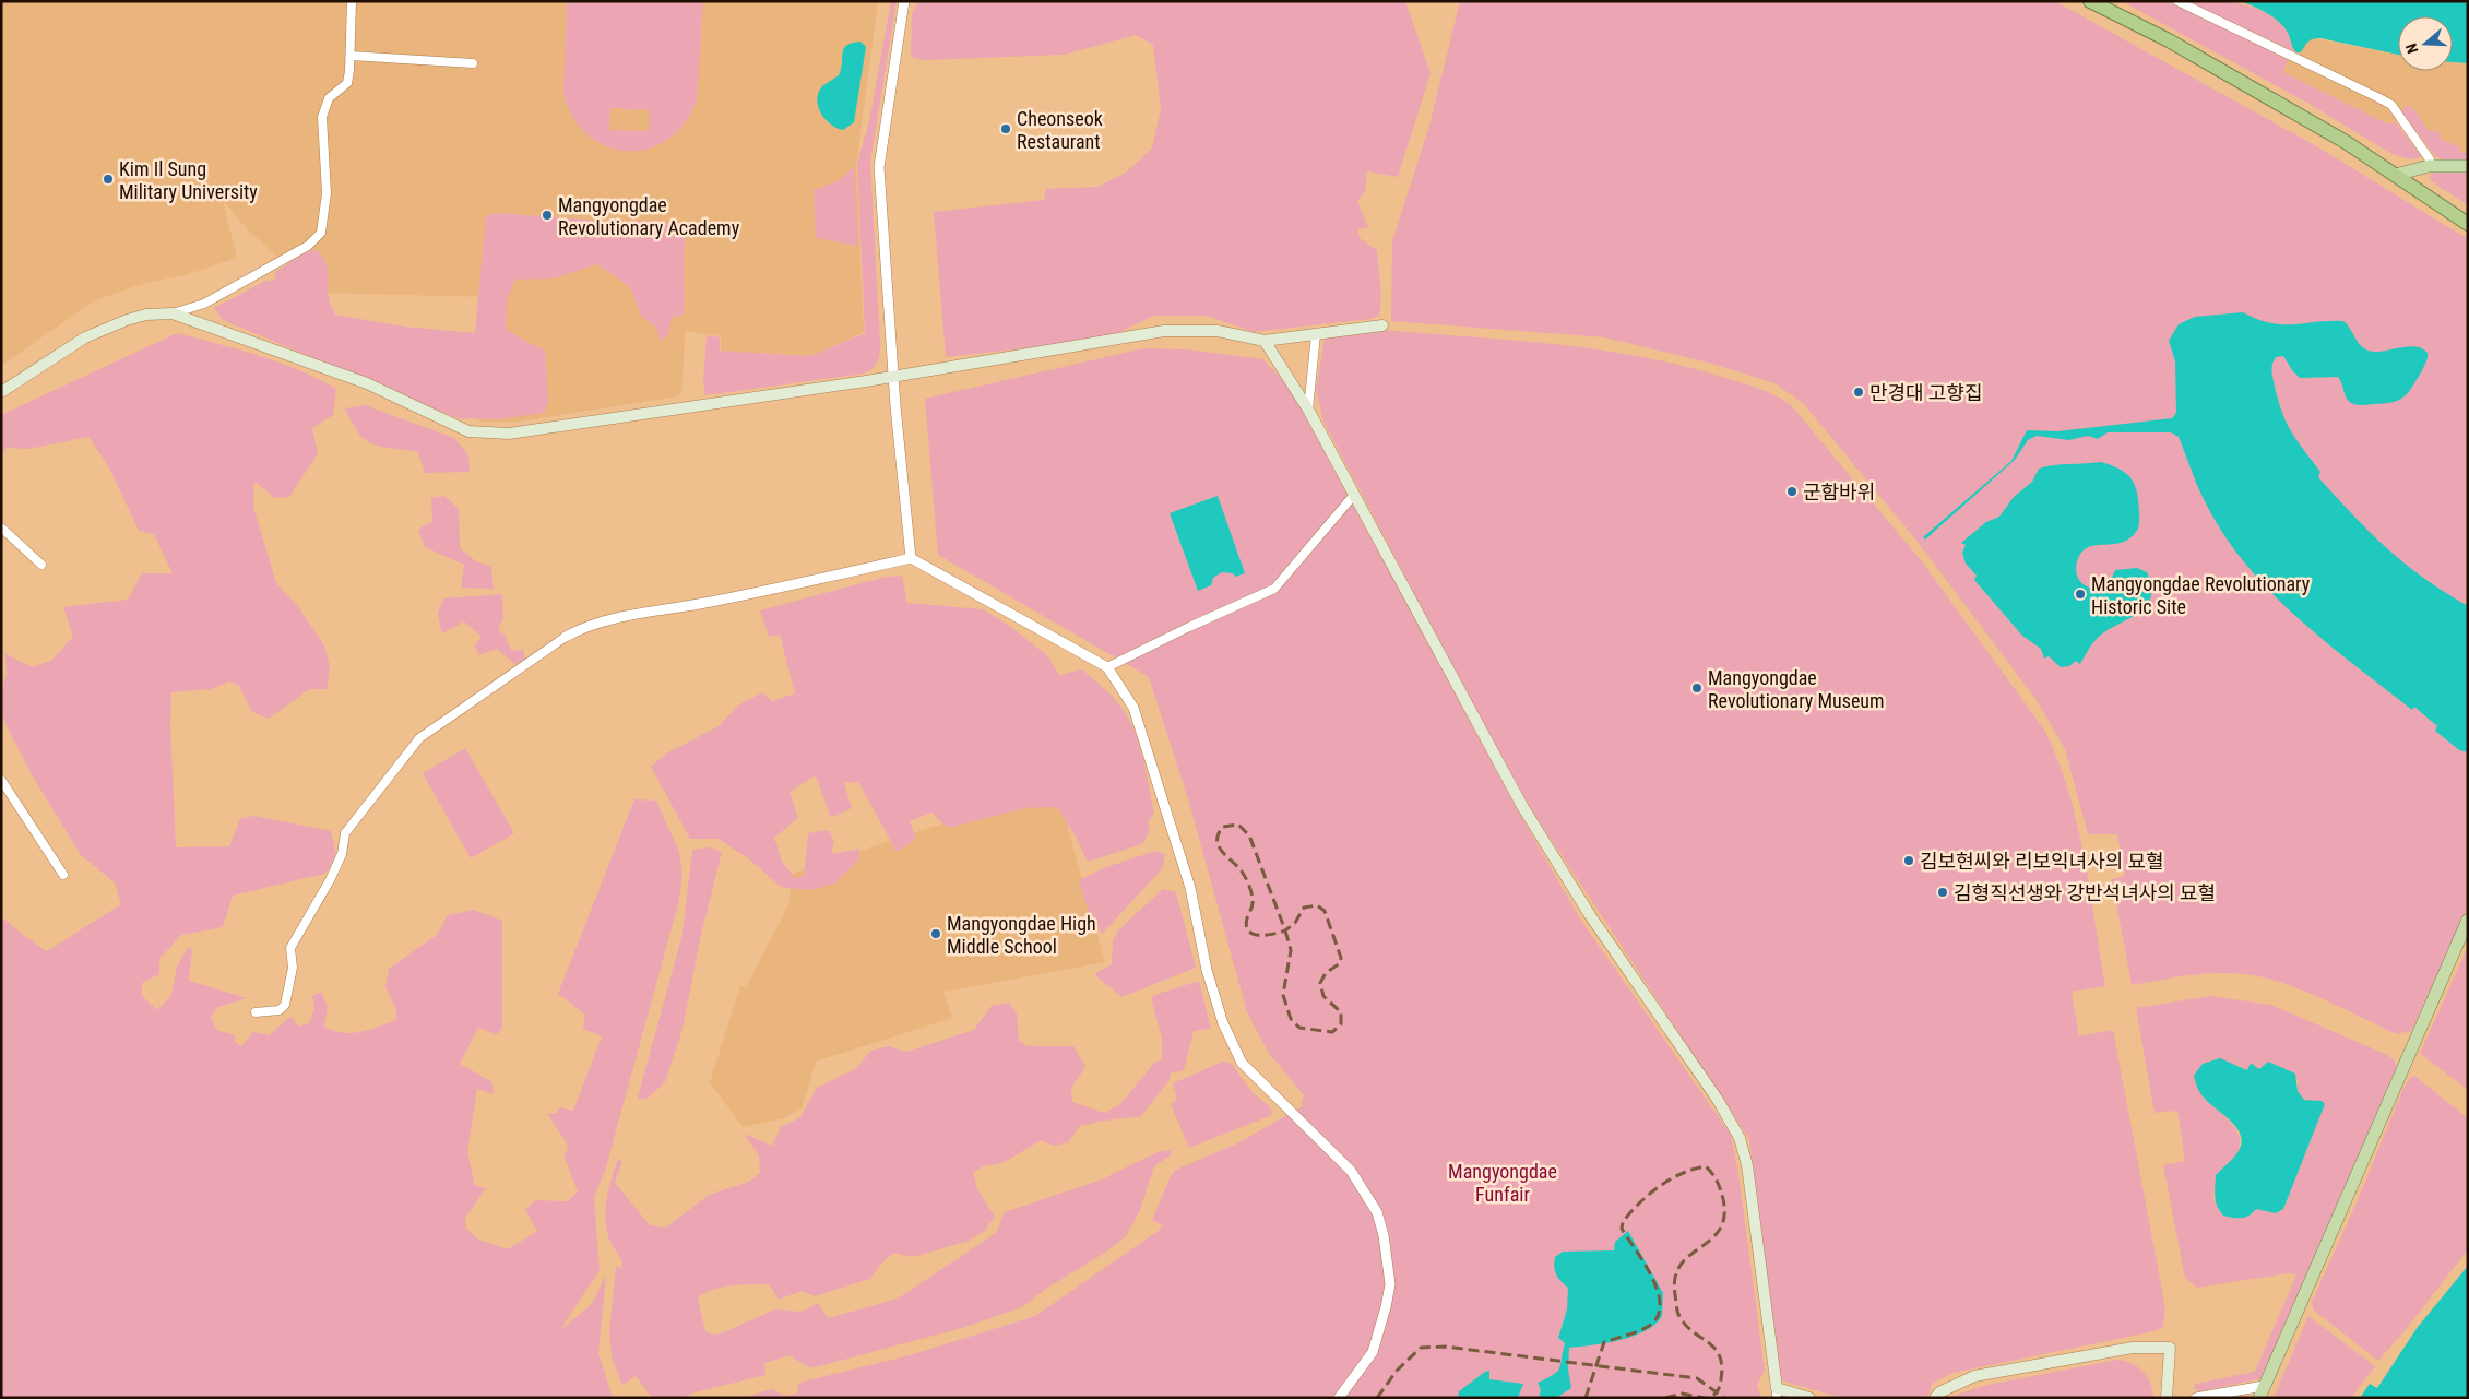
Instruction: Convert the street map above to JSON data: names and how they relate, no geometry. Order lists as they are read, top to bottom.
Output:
{
  "parks": ["Mangyongdae Funfair"],
  "places": [
    "Cheonseok Restaurant",
    "Kim Il Sung Military University",
    "Mangyongdae Revolutionary Academy",
    "만경대 고향집",
    "군함바위",
    "Mangyongdae Revolutionary Historic Site",
    "Mangyongdae Revolutionary Museum",
    "김보현씨와 리보익녀사의 묘혈",
    "김형직선생와 강반석녀사의 묘혈",
    "Mangyongdae High Middle School"
  ],
  "north": "left"
}
